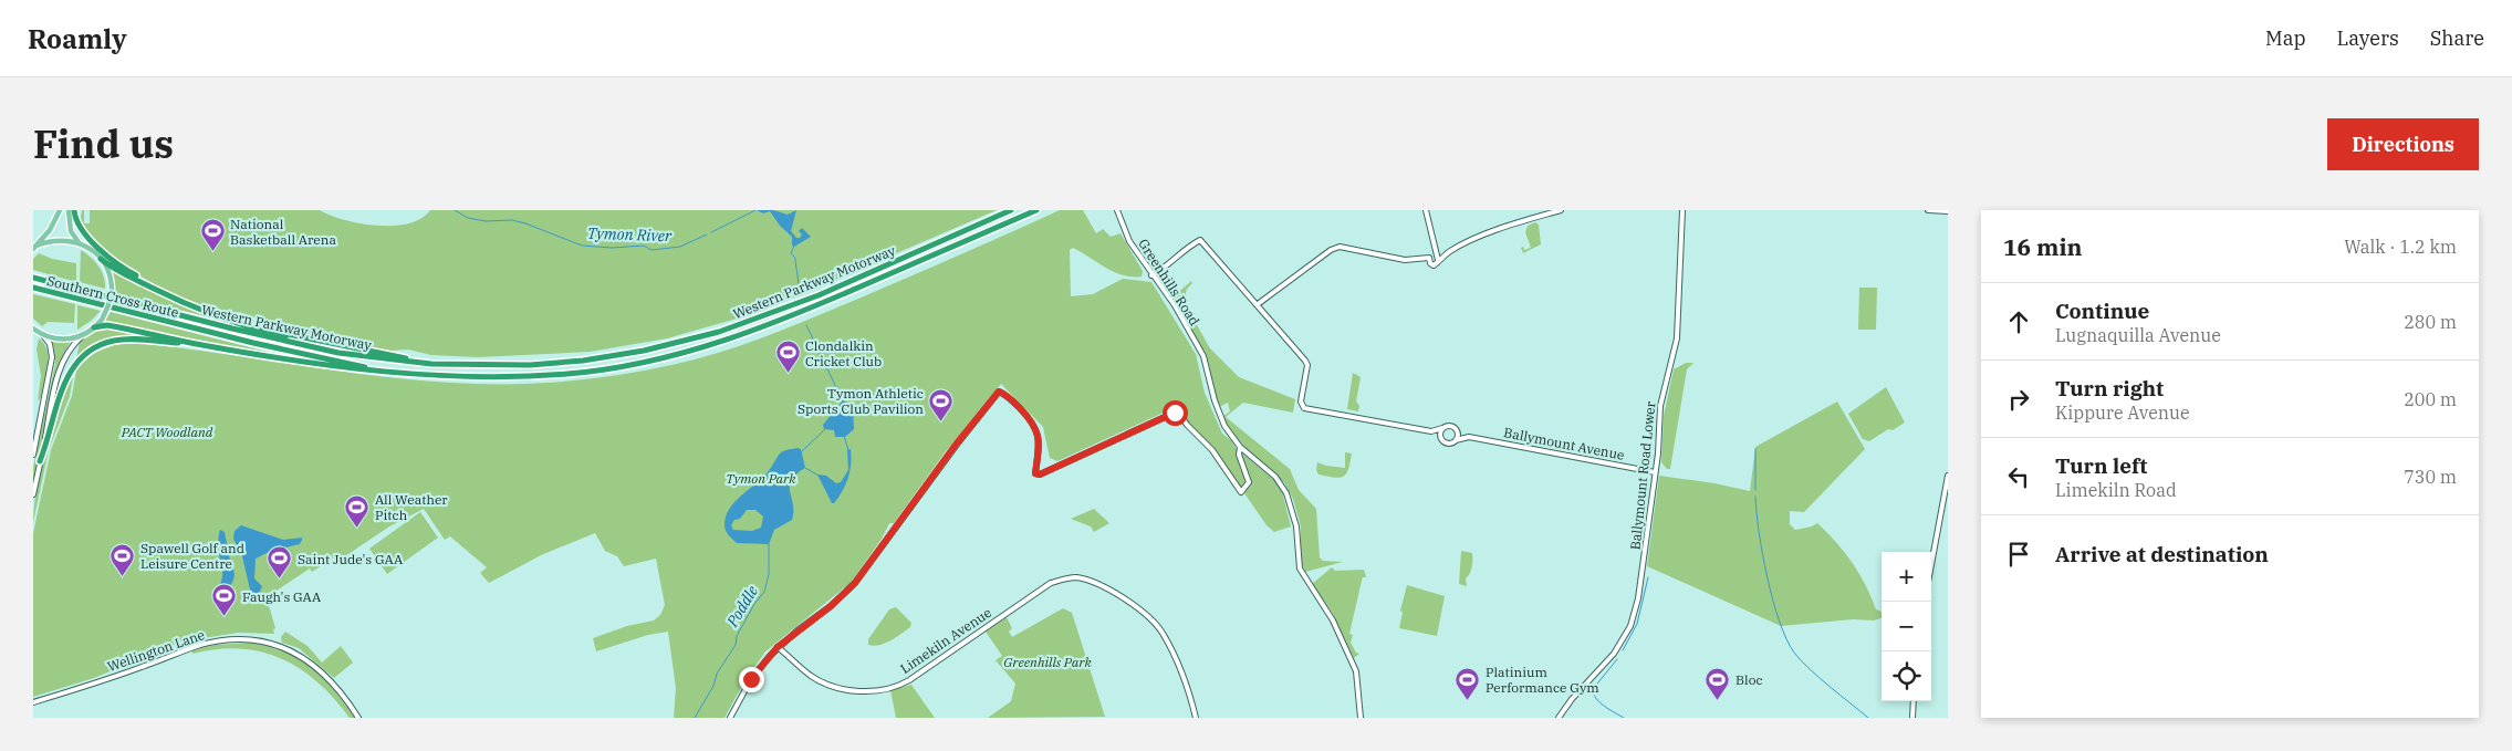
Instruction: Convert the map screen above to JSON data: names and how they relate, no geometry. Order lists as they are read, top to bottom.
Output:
{
  "streets": {
    "highway": ["Western Parkway Motorway", "Southern Cross Route"],
    "street": [
      "Greenhills Road",
      "Ballymount Avenue",
      "Ballymount Road Lower",
      "Limekiln Avenue",
      "Wellington Lane"
    ]
  },
  "crossings": [
    ["Western Parkway Motorway", "Southern Cross Route"],
    ["Ballymount Avenue", "Ballymount Road Lower"]
  ],
  "water": ["Tymon River", "Poddle"],
  "parks": ["PACT Woodland", "Tymon Park", "Greenhills Park"],
  "places": {
    "sports": [
      "National Basketball Arena",
      "Clondalkin Cricket Club",
      "Tymon Athletic Sports Club Pavilion",
      "All Weather Pitch",
      "Spawell Golf and Leisure Centre",
      "Saint Jude's GAA",
      "Faugh's GAA",
      "Platinium Performance Gym",
      "Bloc"
    ]
  },
  "page": {
    "header": "Roamly",
    "nav": ["Map", "Layers", "Share"],
    "title": "Find us",
    "buttons": "Directions",
    "heading": ["16 min", "Walk · 1.2 km"],
    "list": [
      ["Continue", "Lugnaquilla Avenue", "280 m"],
      ["Turn right", "Kippure Avenue", "200 m"],
      ["Turn left", "Limekiln Road", "730 m"],
      "Arrive at destination"
    ],
    "map_buttons": ["+", "−"]
  }
}
